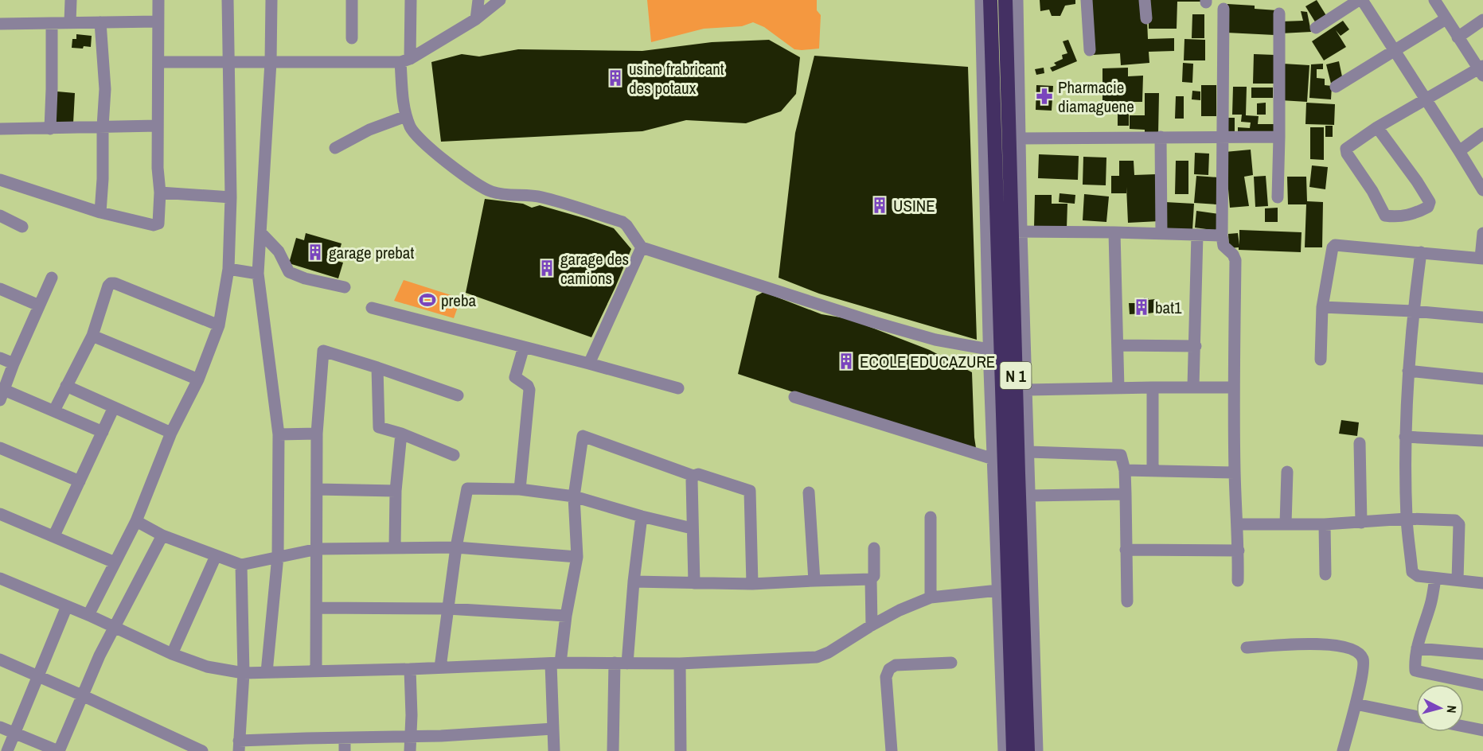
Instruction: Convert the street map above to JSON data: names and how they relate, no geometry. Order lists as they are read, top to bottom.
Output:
{
  "streets": {
    "highway": ["N 1"]
  },
  "places": {
    "building": [
      "usine frabricant des potaux",
      "USINE",
      "garage prebat",
      "garage des camions",
      "bat1",
      "ECOLE EDUCAZURE"
    ],
    "pharmacy": ["Pharmacie diamaguene"],
    "sports": ["preba"]
  },
  "north": "right"
}
